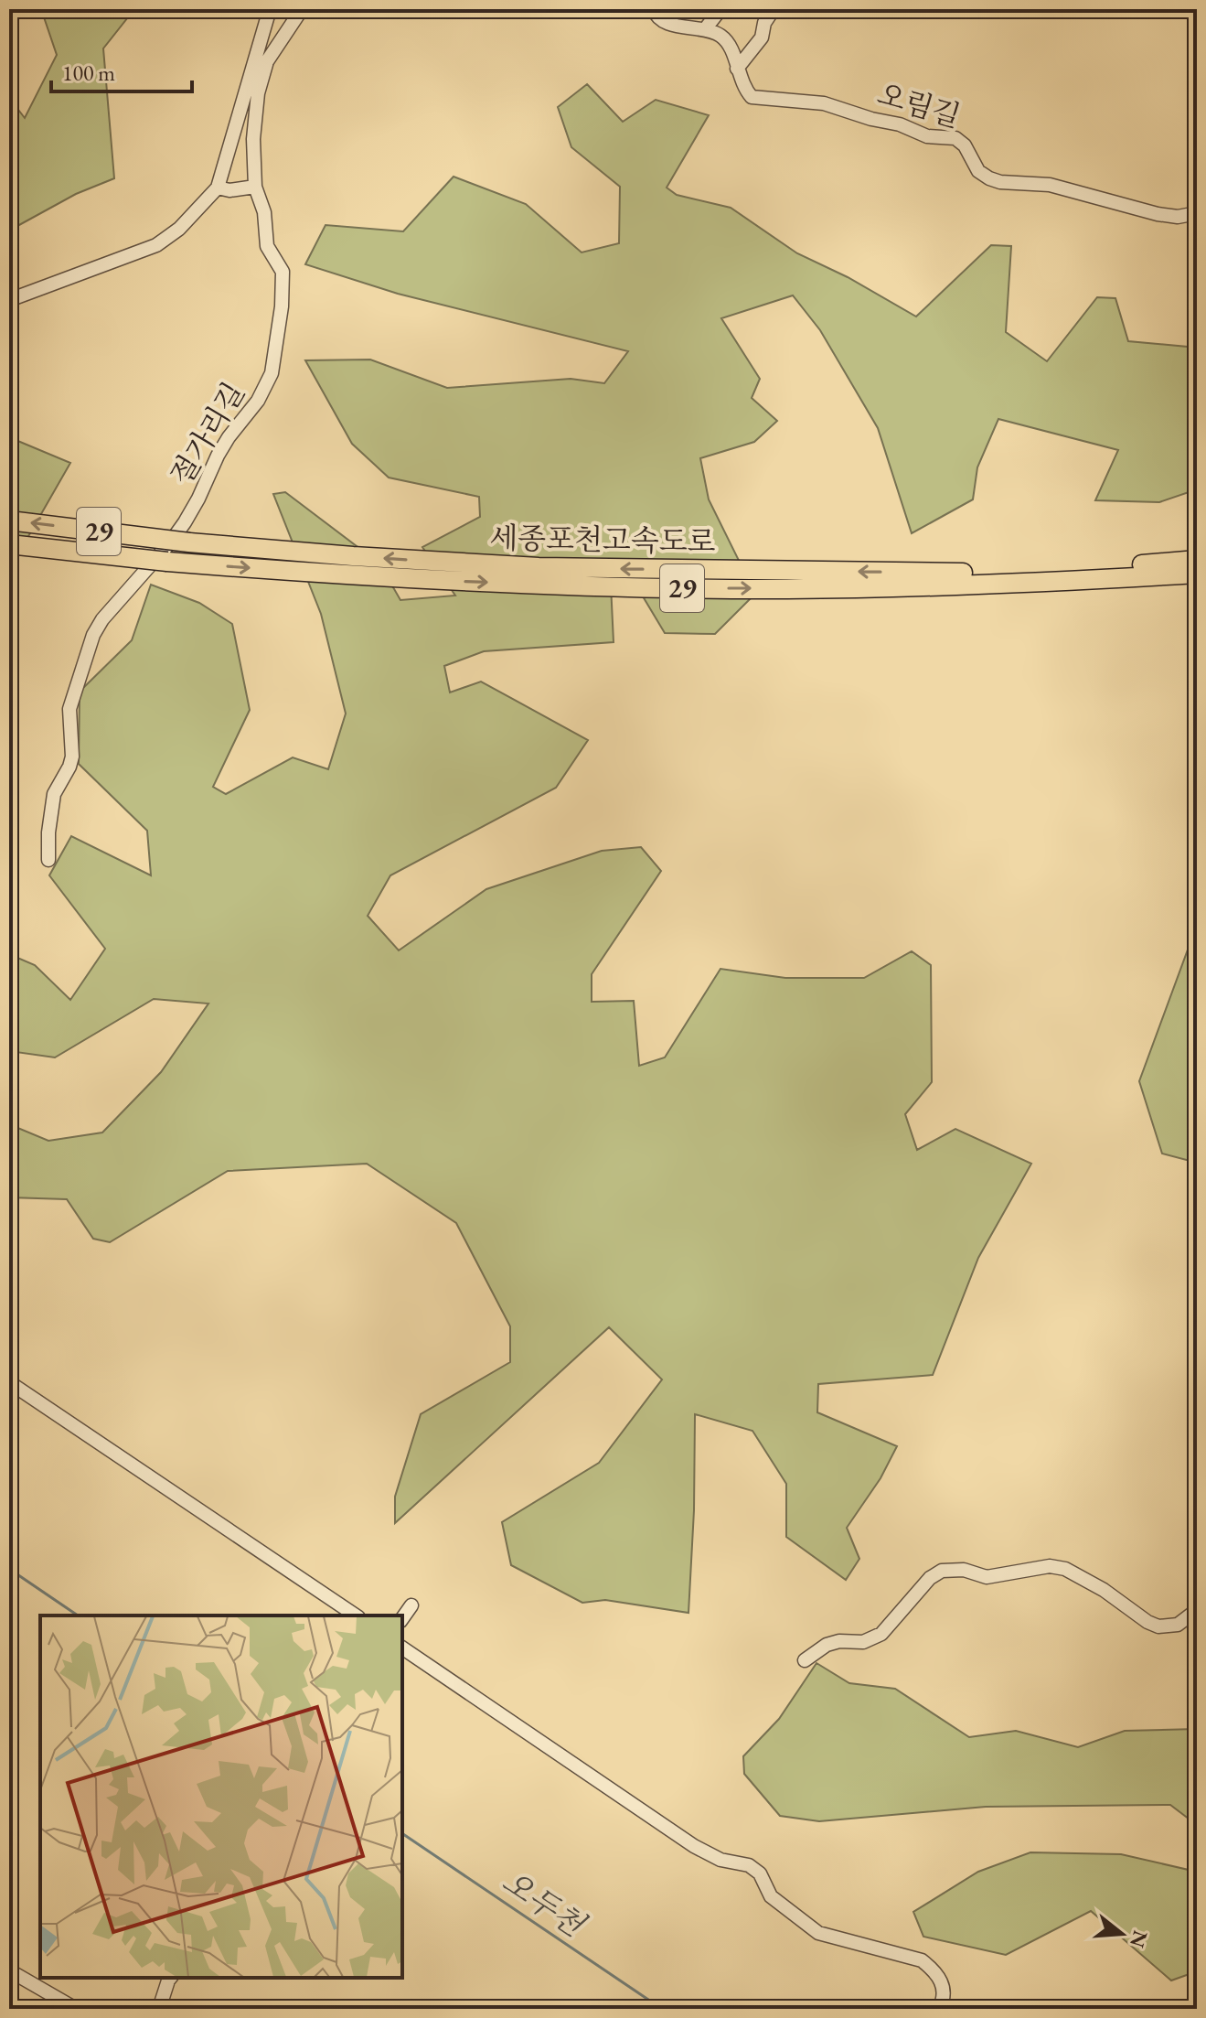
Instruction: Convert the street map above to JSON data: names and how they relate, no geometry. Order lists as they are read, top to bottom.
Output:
{
  "streets": {
    "highway": ["29", "세종포천고속도로"],
    "street": ["오림길", "절가리길"]
  },
  "water": ["오두천"],
  "scale_bar": "100 m",
  "north": "right"
}
